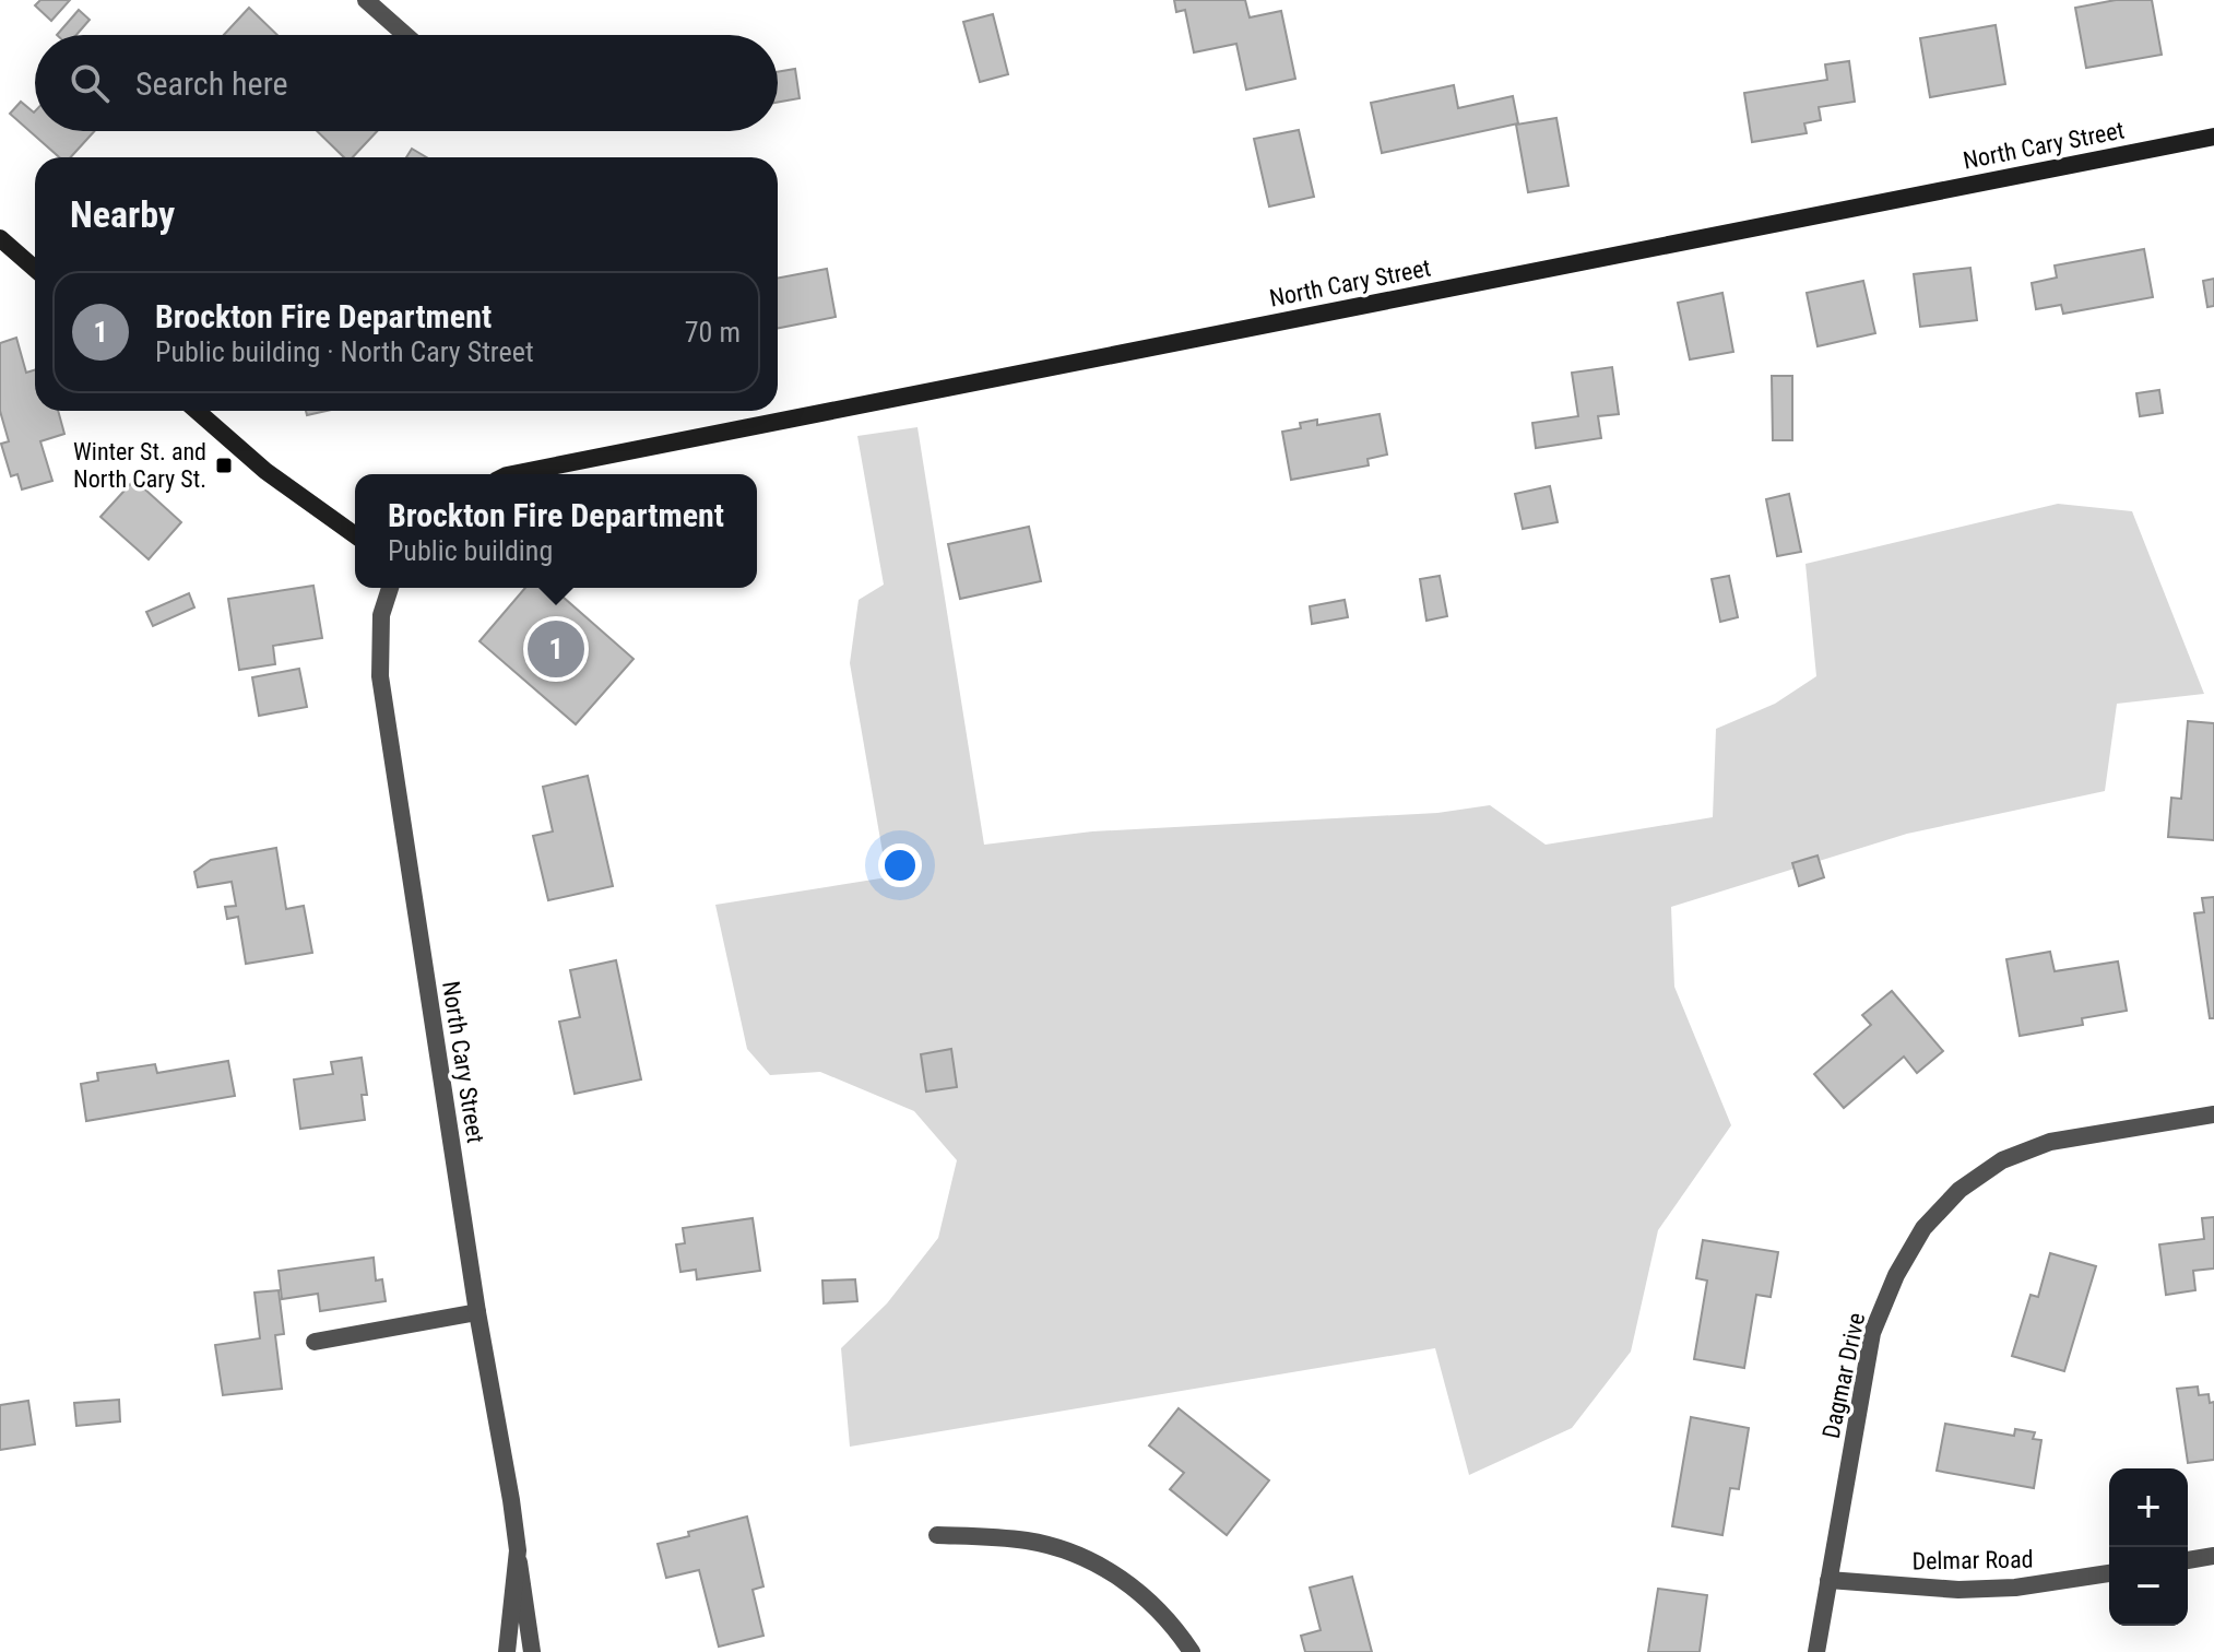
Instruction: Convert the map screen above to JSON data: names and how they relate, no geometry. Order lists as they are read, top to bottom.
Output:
{
  "streets": {
    "main road": ["North Cary Street"],
    "street": ["Dagmar Drive", "Delmar Road"]
  },
  "crossings": [
    ["Dagmar Drive", "Delmar Road"]
  ],
  "places": {
    "transit": ["Winter St. and North Cary St."]
  },
  "page": {
    "search": "Search here",
    "heading": "Nearby",
    "list": [
      {
        "mark": "1",
        "name": "Brockton Fire Department",
        "note": "Public building · North Cary Street",
        "value": "70 m"
      }
    ],
    "popup": ["Brockton Fire Department", "Public building"],
    "pins": "1",
    "map_buttons": ["+", "−"]
  }
}
